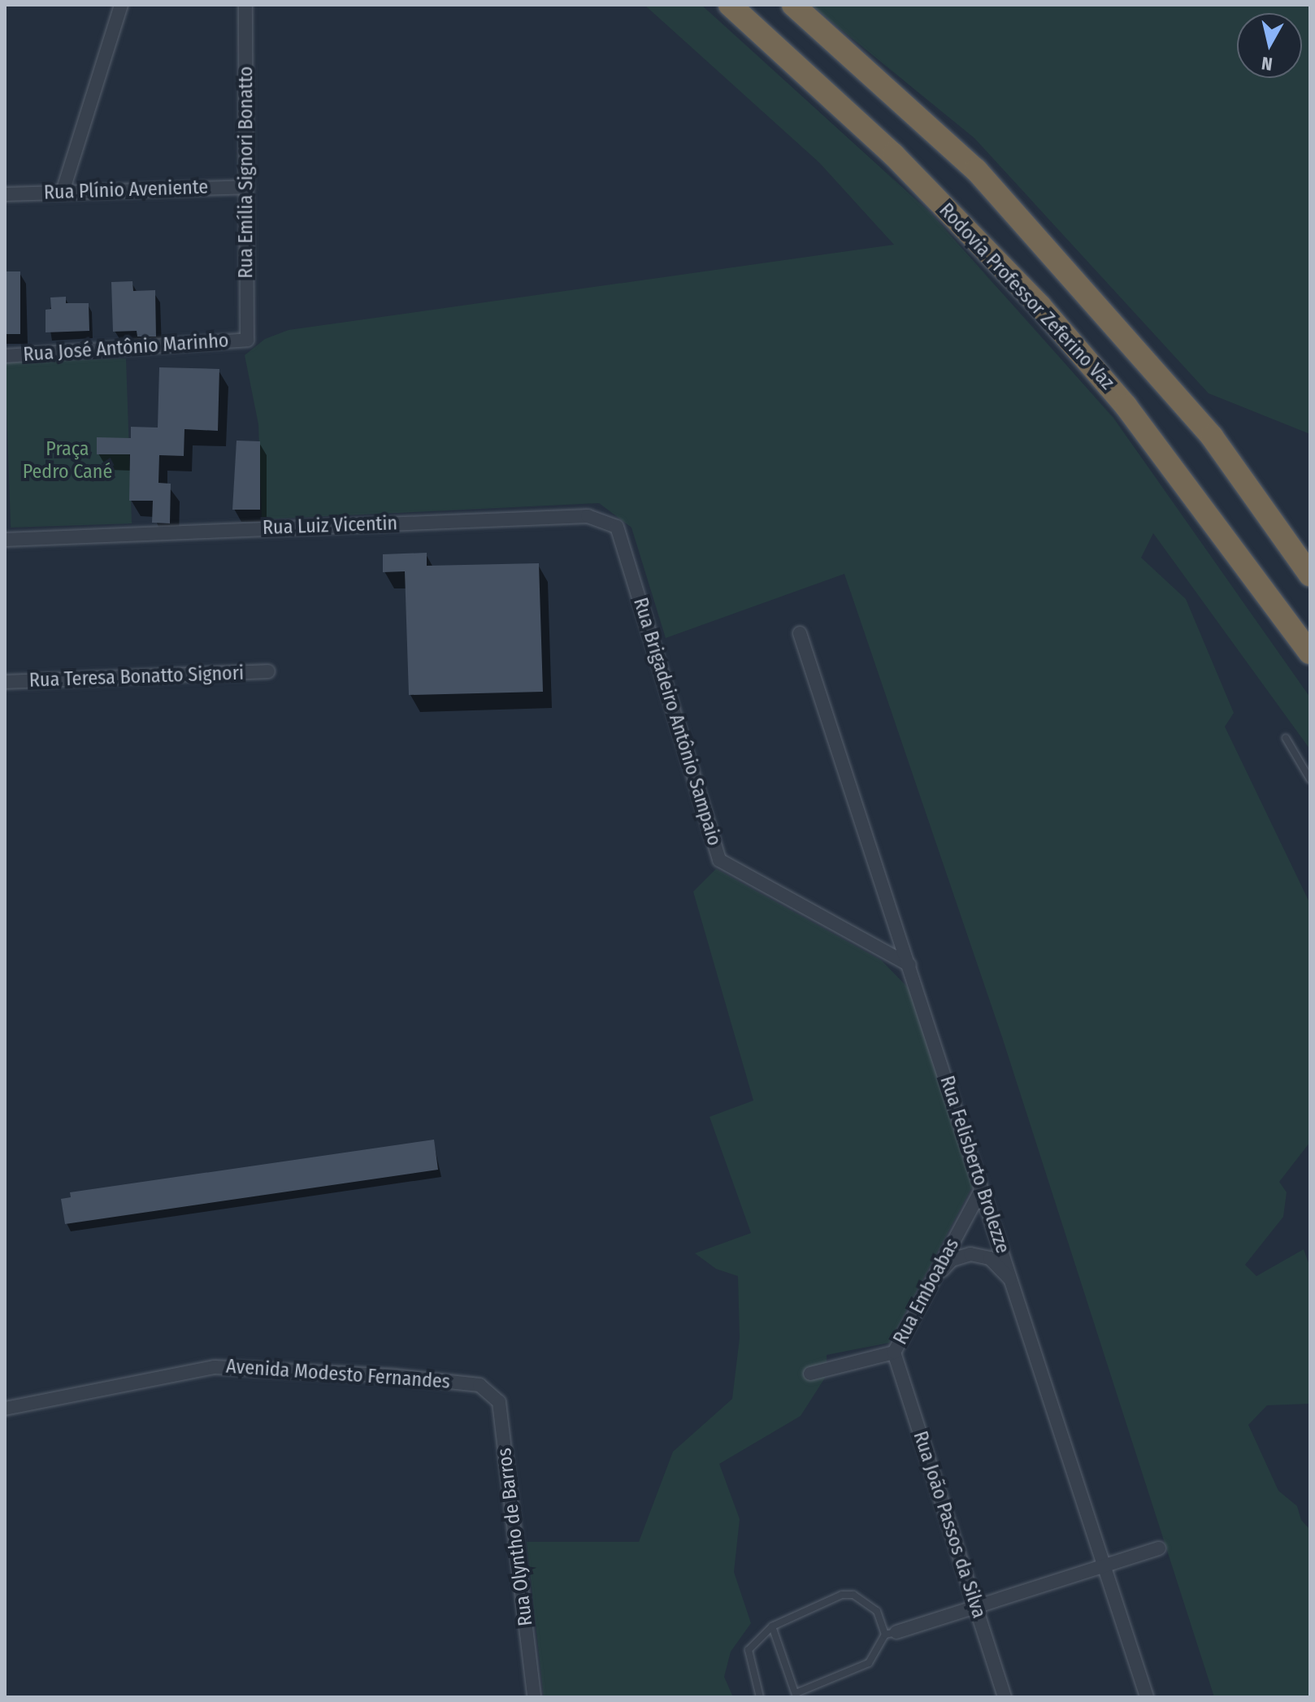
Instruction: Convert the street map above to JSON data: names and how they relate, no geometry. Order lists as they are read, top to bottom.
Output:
{
  "streets": {
    "highway": ["Rodovia Professor Zeferino Vaz"],
    "street": [
      "Rua Emília Signori Bonatto",
      "Rua Plínio Aveniente",
      "Rua José Antônio Marinho",
      "Rua Luiz Vicentin",
      "Rua Teresa Bonatto Signori",
      "Rua Brigadeiro Antônio Sampaio",
      "Rua Felisberto Brolezze",
      "Rua Emboabas",
      "Avenida Modesto Fernandes",
      "Rua João Passos da Silva",
      "Rua Olyntho de Barros"
    ]
  },
  "crossings": [
    ["Rua Emília Signori Bonatto", "Rua Plínio Aveniente"],
    ["Rua Emília Signori Bonatto", "Rua José Antônio Marinho"],
    ["Rua Luiz Vicentin", "Rua Brigadeiro Antônio Sampaio"],
    ["Rua Brigadeiro Antônio Sampaio", "Rua Felisberto Brolezze"],
    ["Rua Felisberto Brolezze", "Rua Emboabas"],
    ["Rua Emboabas", "Rua João Passos da Silva"],
    ["Avenida Modesto Fernandes", "Rua Olyntho de Barros"]
  ],
  "parks": ["Praça Pedro Cané"],
  "north": "bottom"
}
